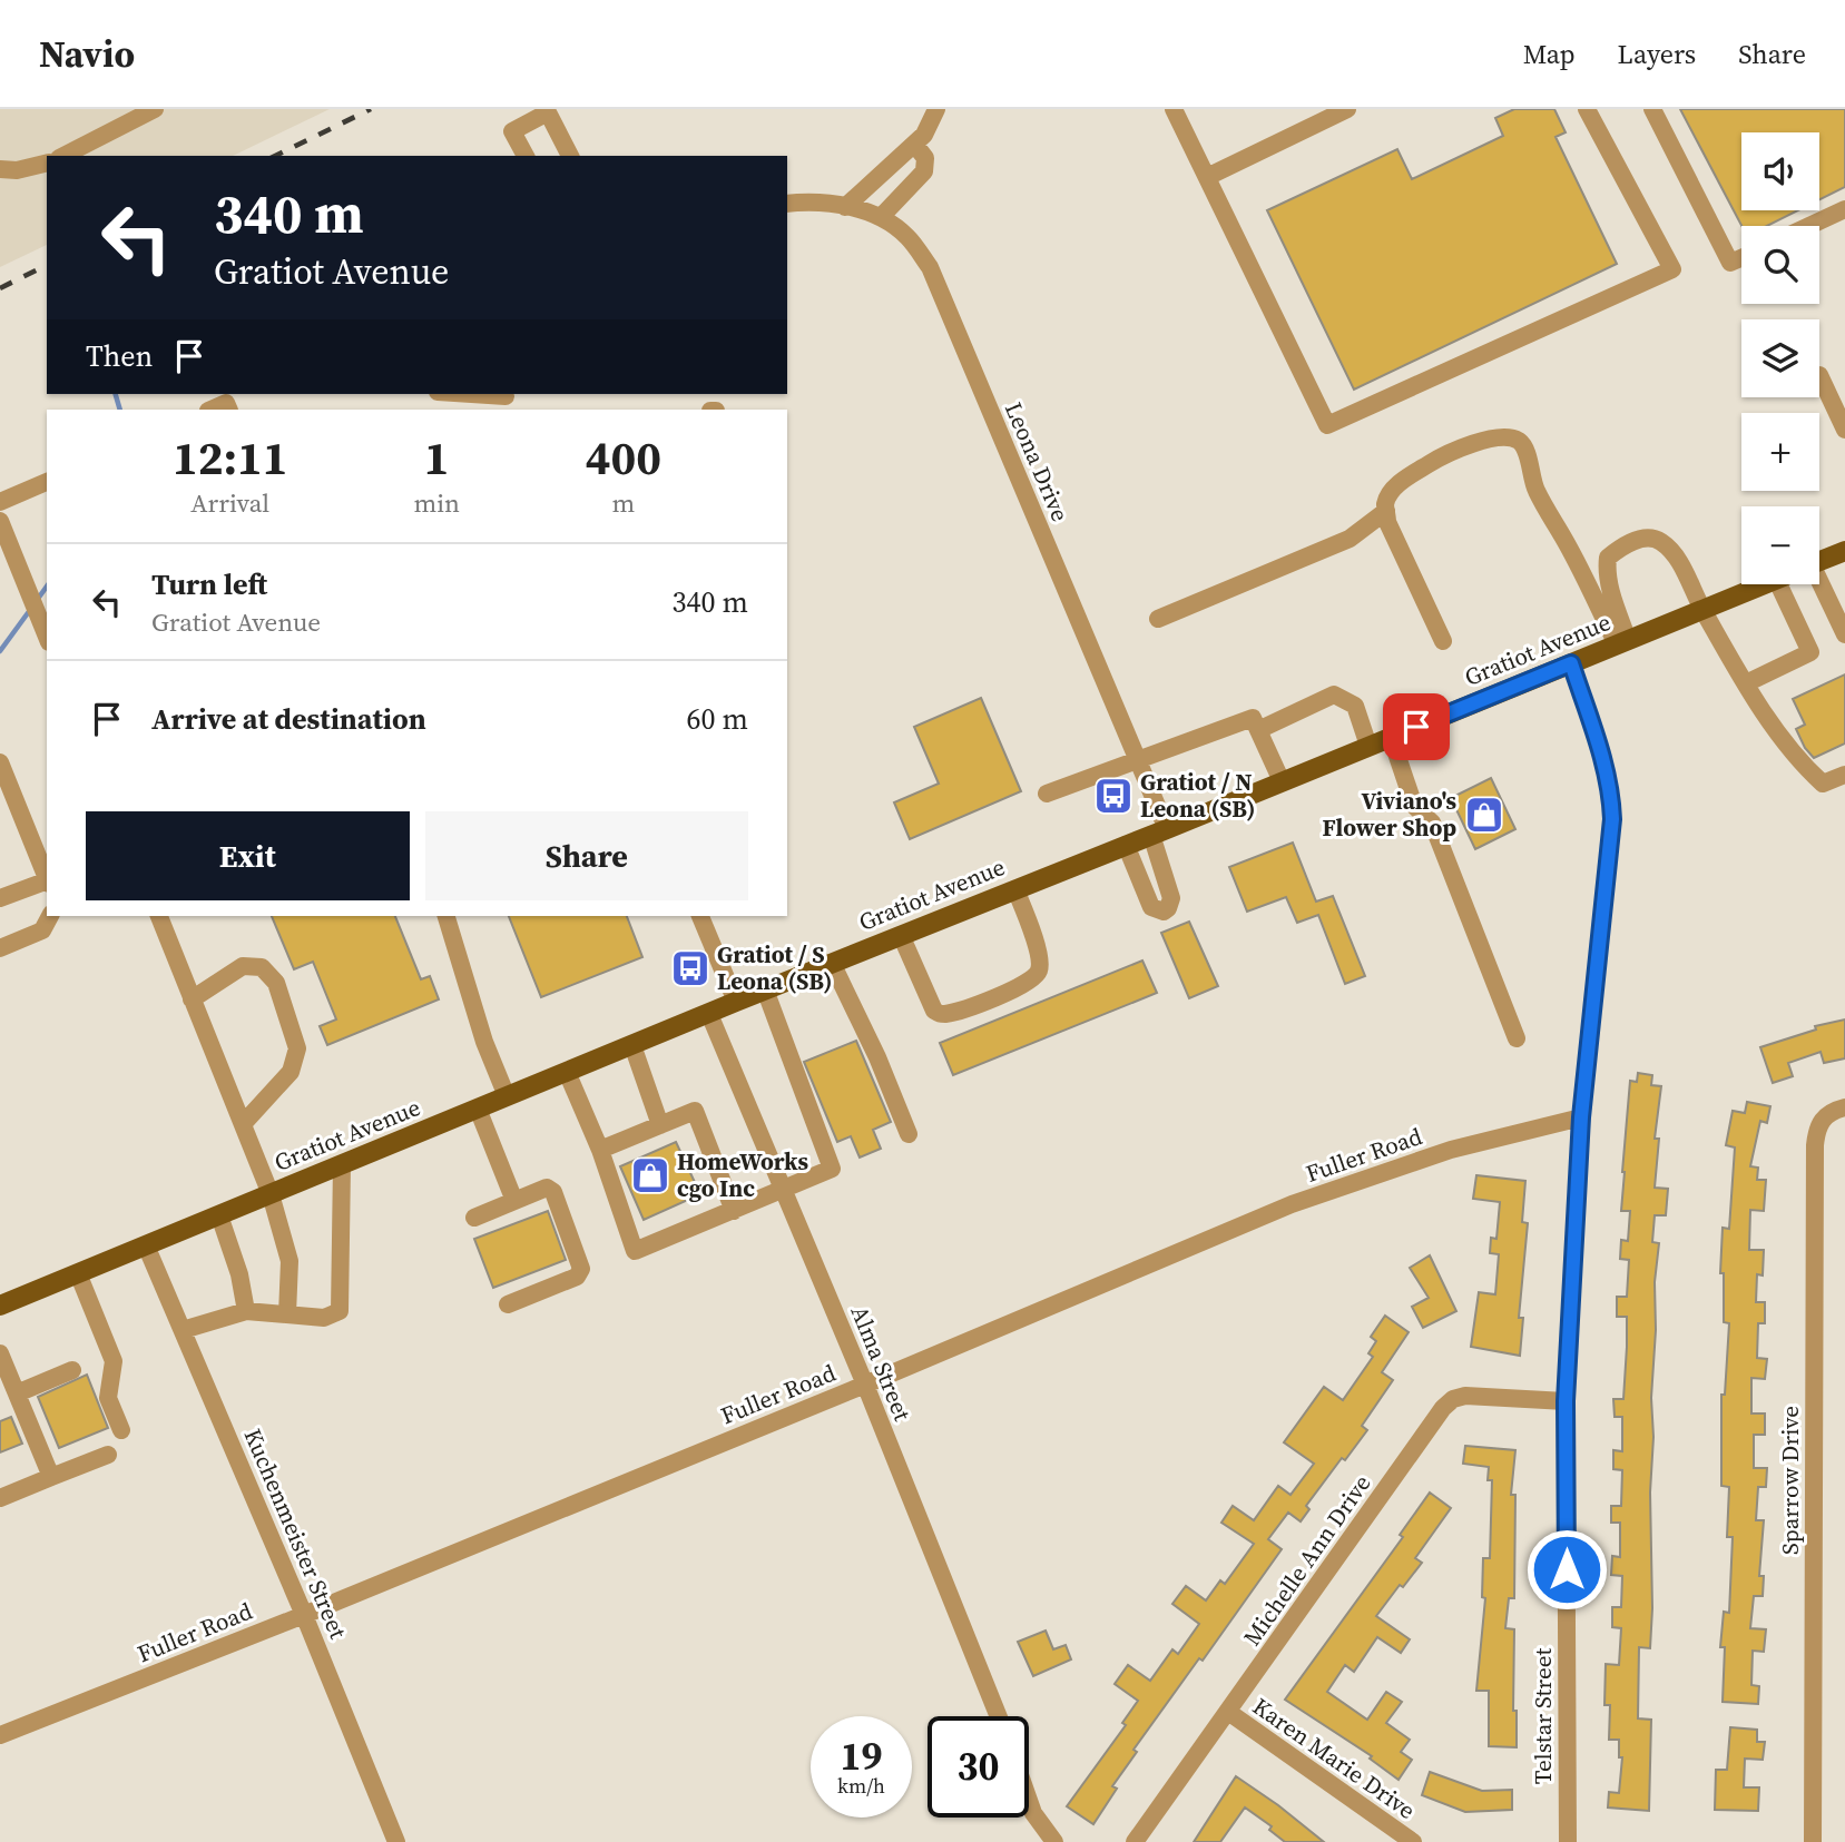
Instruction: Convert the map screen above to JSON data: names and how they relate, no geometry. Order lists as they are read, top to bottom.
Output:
{
  "streets": {
    "main road": ["Gratiot Avenue"],
    "street": [
      "Leona Drive",
      "Fuller Road",
      "Alma Street",
      "Sparrow Drive",
      "Kuchenmeister Street",
      "Michelle Ann Drive",
      "Telstar Street",
      "Karen Marie Drive"
    ]
  },
  "crossings": [
    ["Leona Drive", "Gratiot Avenue"],
    ["Gratiot Avenue", "Alma Street"],
    ["Gratiot Avenue", "Kuchenmeister Street"],
    ["Gratiot Avenue", "Telstar Street"],
    ["Fuller Road", "Alma Street"],
    ["Fuller Road", "Kuchenmeister Street"],
    ["Fuller Road", "Telstar Street"],
    ["Michelle Ann Drive", "Telstar Street"],
    ["Michelle Ann Drive", "Karen Marie Drive"]
  ],
  "places": {
    "bus stop": ["Gratiot / N Leona (SB)", "Gratiot / S Leona (SB)"],
    "shop": ["Viviano's Flower Shop", "HomeWorks cgo Inc"]
  },
  "page": {
    "header": "Navio",
    "nav": ["Map", "Layers", "Share"],
    "map_buttons": ["+", "−"],
    "turn": ["340 m", "Gratiot Avenue"],
    "then": "Then",
    "eta": [
      "12:11",
      "Arrival",
      "1",
      "min",
      "400",
      "m"
    ],
    "list": [
      {
        "name": "Turn left",
        "note": "Gratiot Avenue",
        "value": "340 m"
      },
      {
        "name": "Arrive at destination",
        "value": "60 m"
      }
    ],
    "buttons": ["Exit", "Share"],
    "speed": "19 km/h",
    "limit": "30"
  }
}
